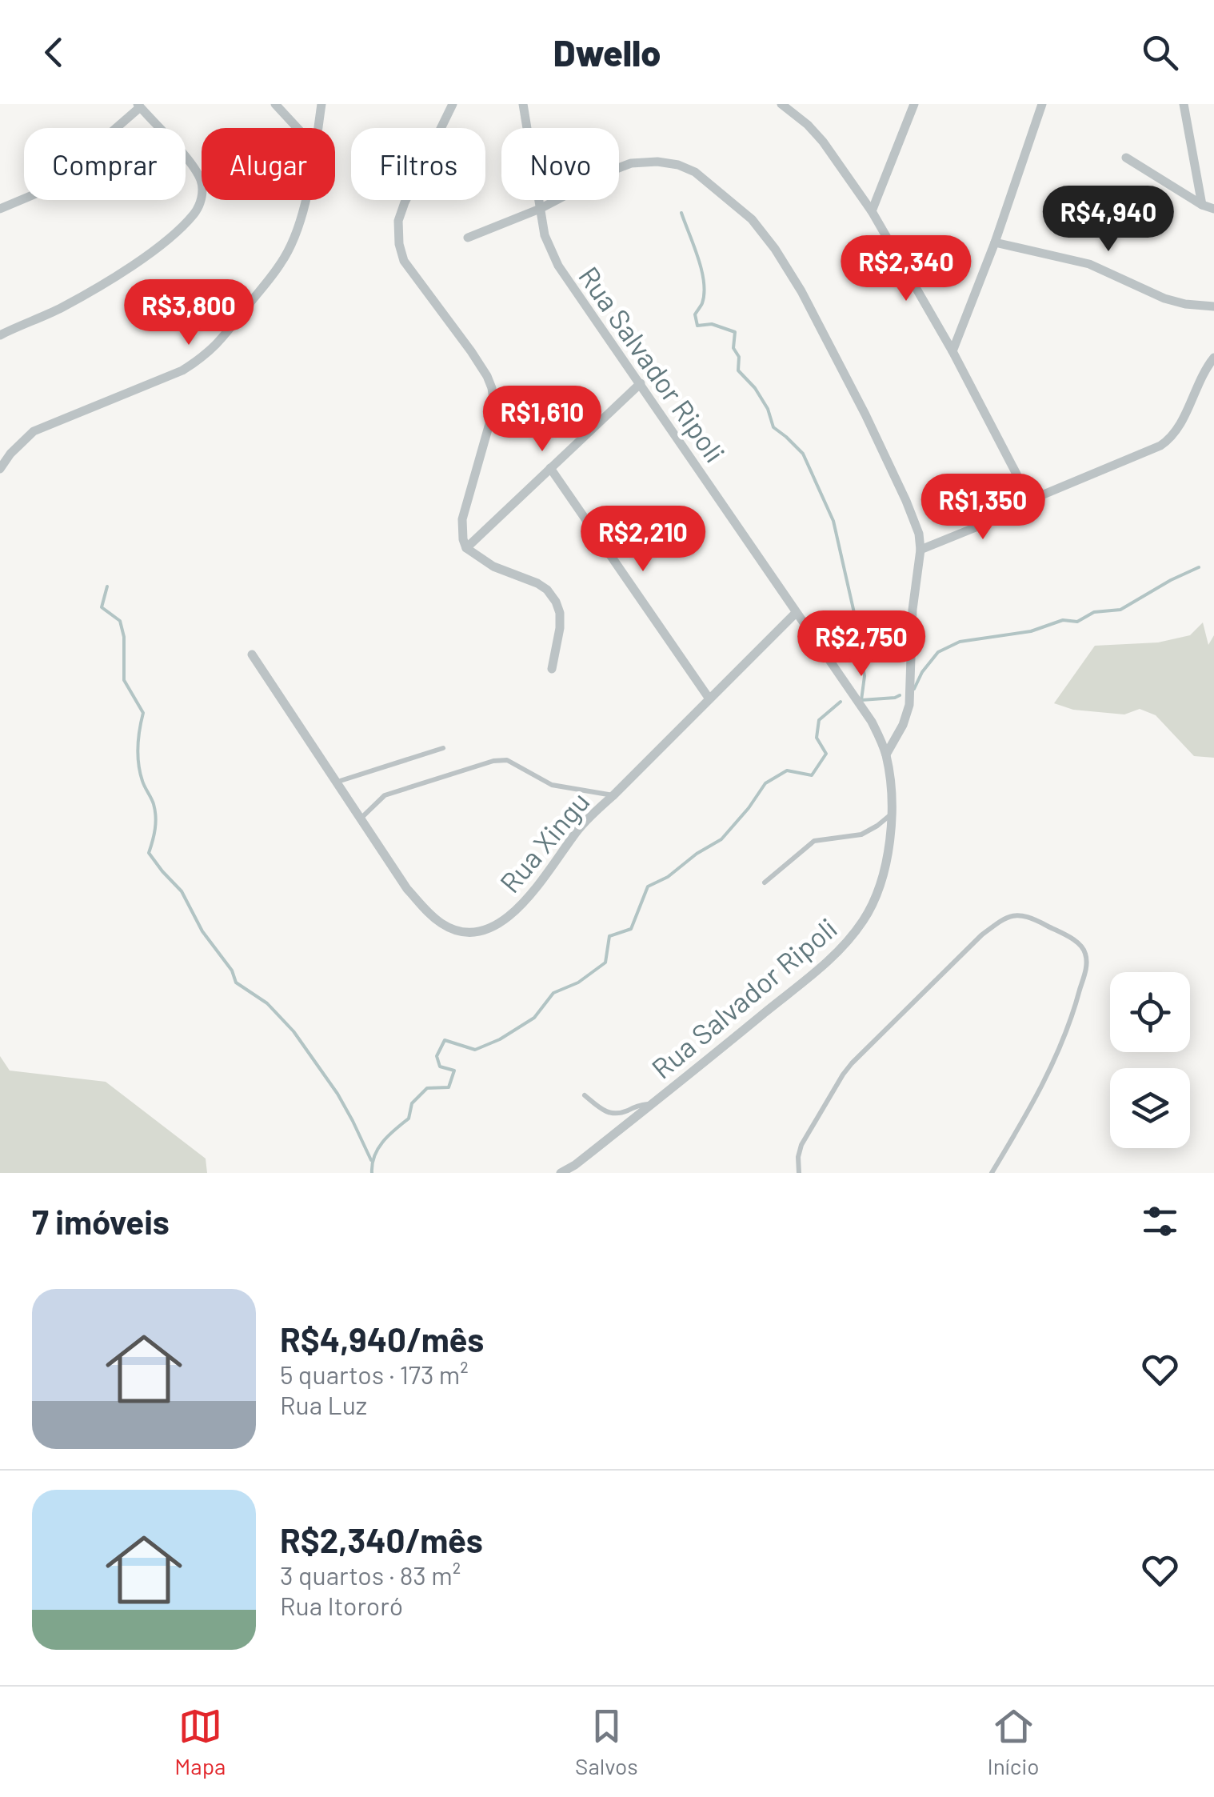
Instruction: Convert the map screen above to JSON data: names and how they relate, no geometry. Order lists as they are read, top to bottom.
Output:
{
  "streets": {
    "street": ["Rua Salvador Ripoli", "Rua Xingu"]
  },
  "crossings": [
    ["Rua Salvador Ripoli", "Rua Xingu"]
  ],
  "page": {
    "header": "Dwello",
    "chip": [
      "Comprar",
      "Alugar",
      "Filtros",
      "Novo"
    ],
    "price": [
      "R$4,940",
      "R$2,340",
      "R$3,800",
      "R$1,610",
      "R$1,350",
      "R$2,210",
      "R$2,750"
    ],
    "heading": "7 imóveis",
    "list": [
      {
        "name": "R$4,940/mês",
        "note": "5 quartos · 173 m² · Rua Luz"
      },
      {
        "name": "R$2,340/mês",
        "note": "3 quartos · 83 m² · Rua Itororó"
      }
    ],
    "tabs": ["Mapa", "Salvos", "Início"]
  }
}
